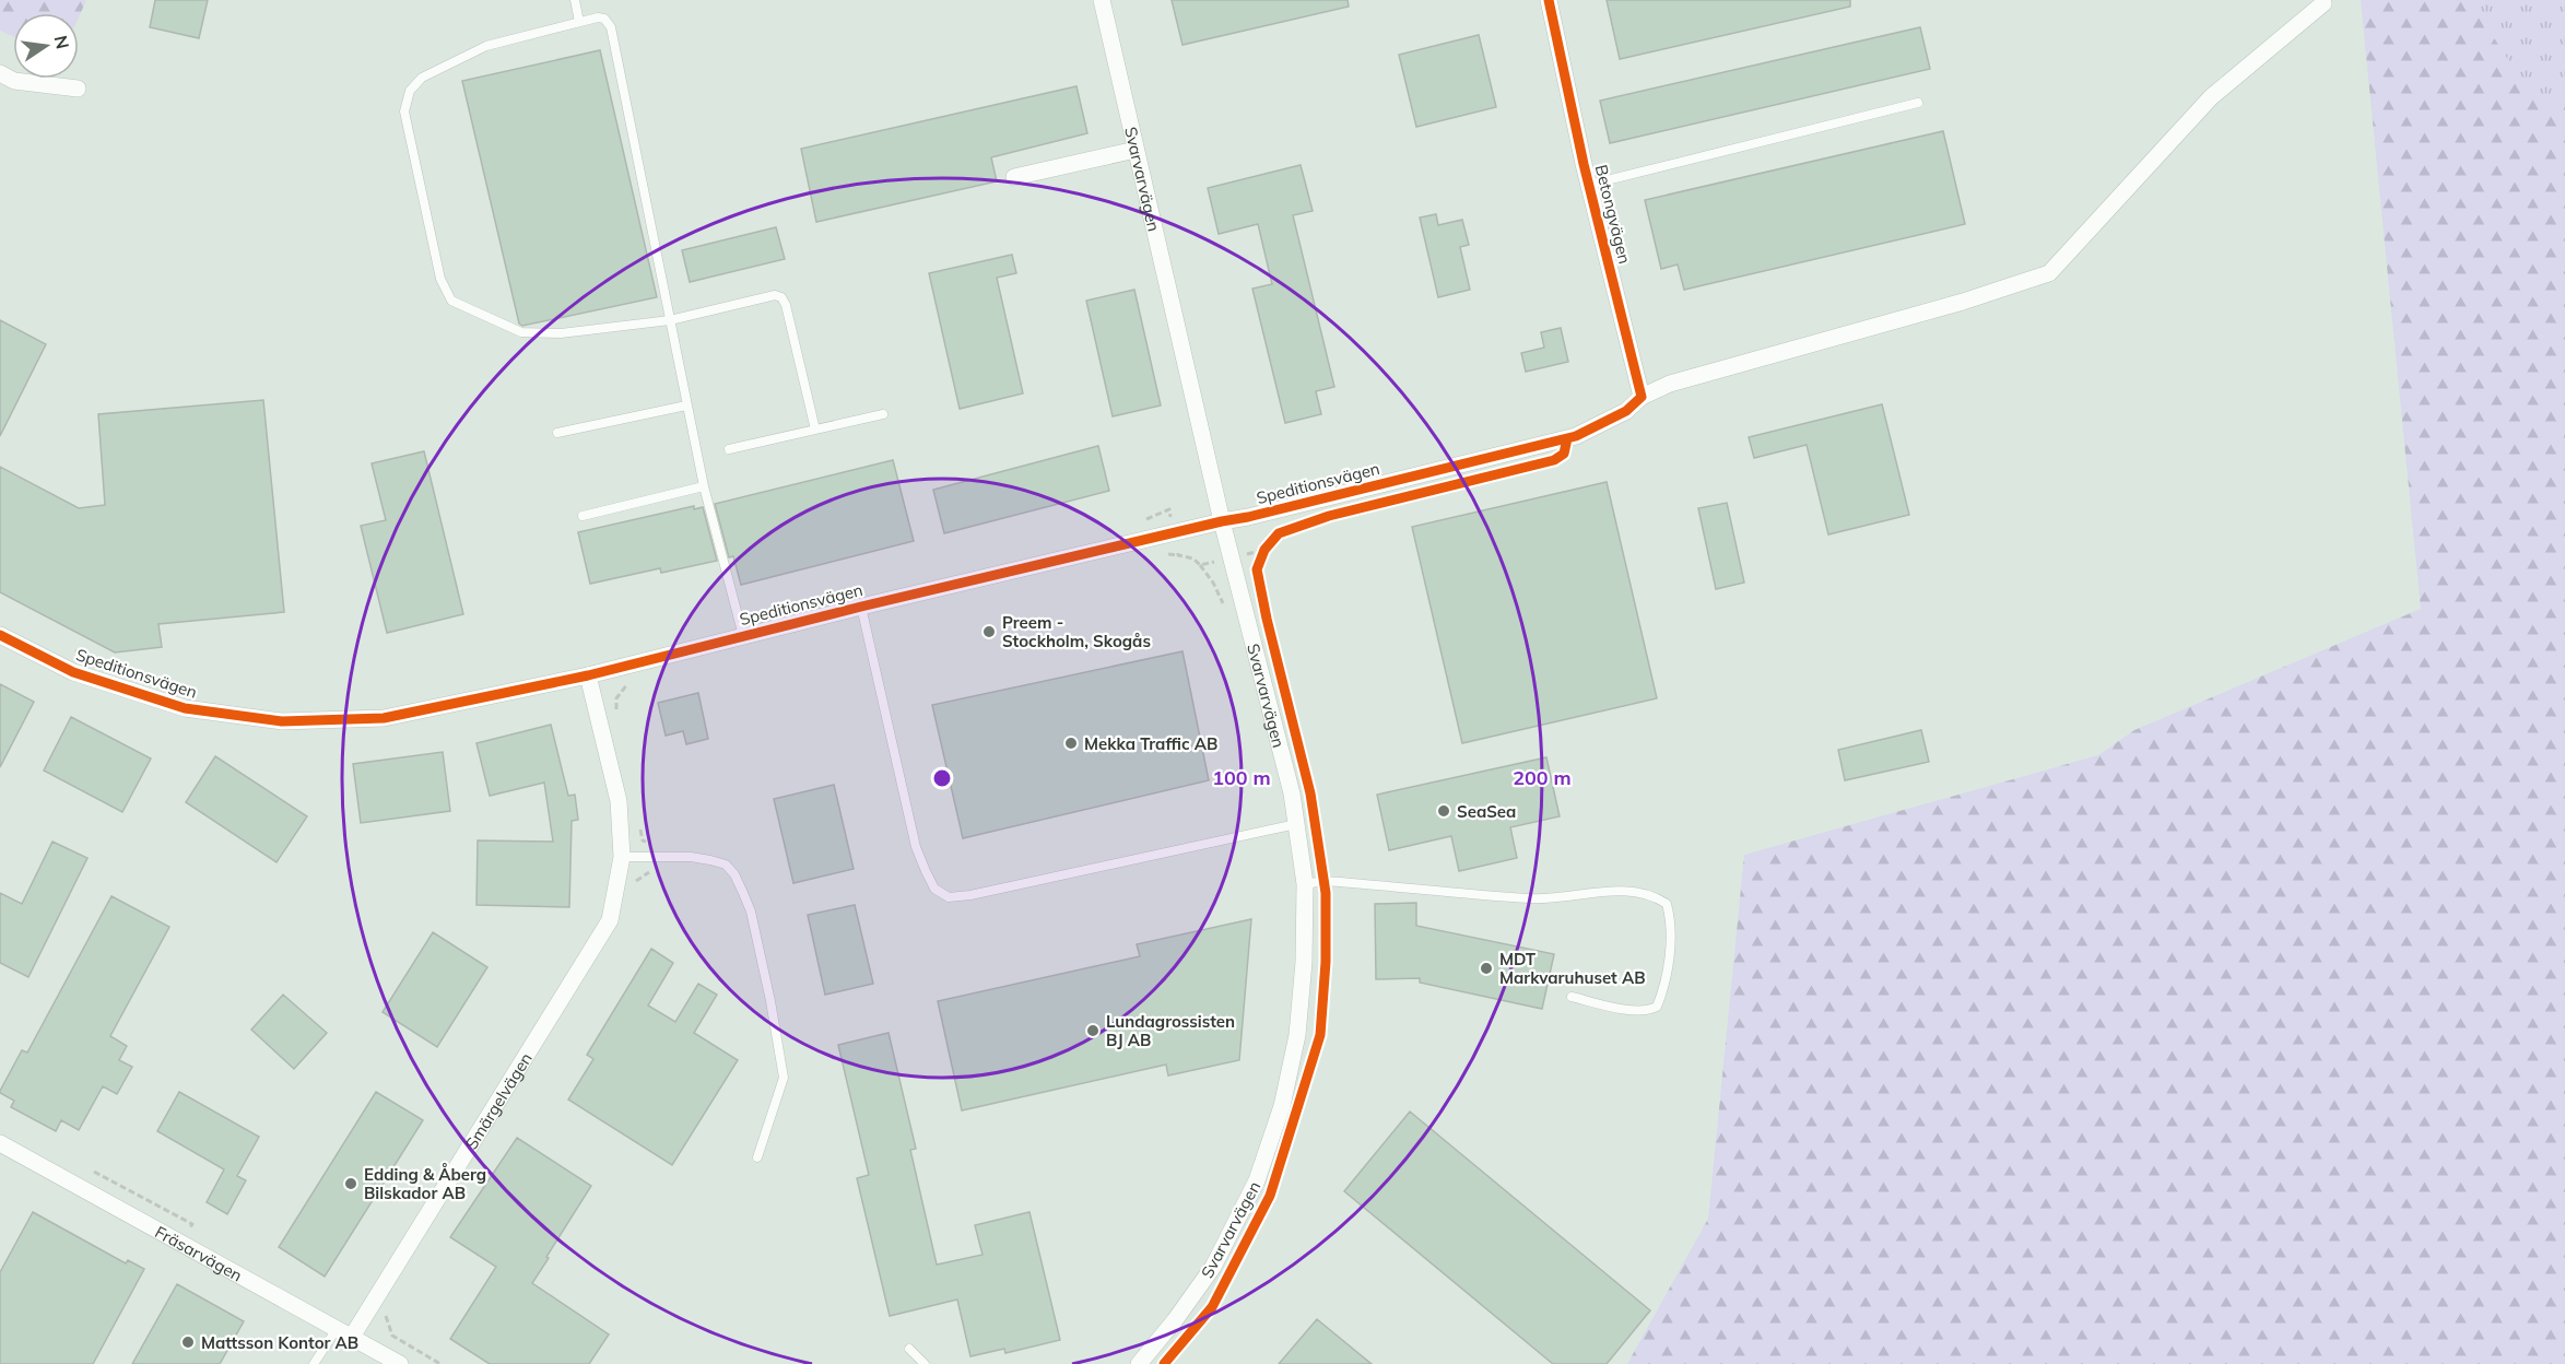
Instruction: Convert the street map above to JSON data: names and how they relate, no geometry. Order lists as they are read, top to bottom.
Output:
{
  "streets": {
    "street": [
      "Svarvarvägen",
      "Betongvägen",
      "Speditionsvägen",
      "Smärgelvägen",
      "Fräsarvägen"
    ]
  },
  "crossings": [
    ["Svarvarvägen", "Speditionsvägen"],
    ["Betongvägen", "Speditionsvägen"],
    ["Speditionsvägen", "Smärgelvägen"],
    ["Smärgelvägen", "Fräsarvägen"]
  ],
  "places": [
    "Preem - Stockholm, Skogås",
    "Mekka Traffic AB",
    "SeaSea",
    "MDT Markvaruhuset AB",
    "Lundagrossisten BJ AB",
    "Edding & Åberg Bilskador AB",
    "Mattsson Kontor AB"
  ],
  "north": "right",
  "rings": ["100 m", "200 m"]
}
